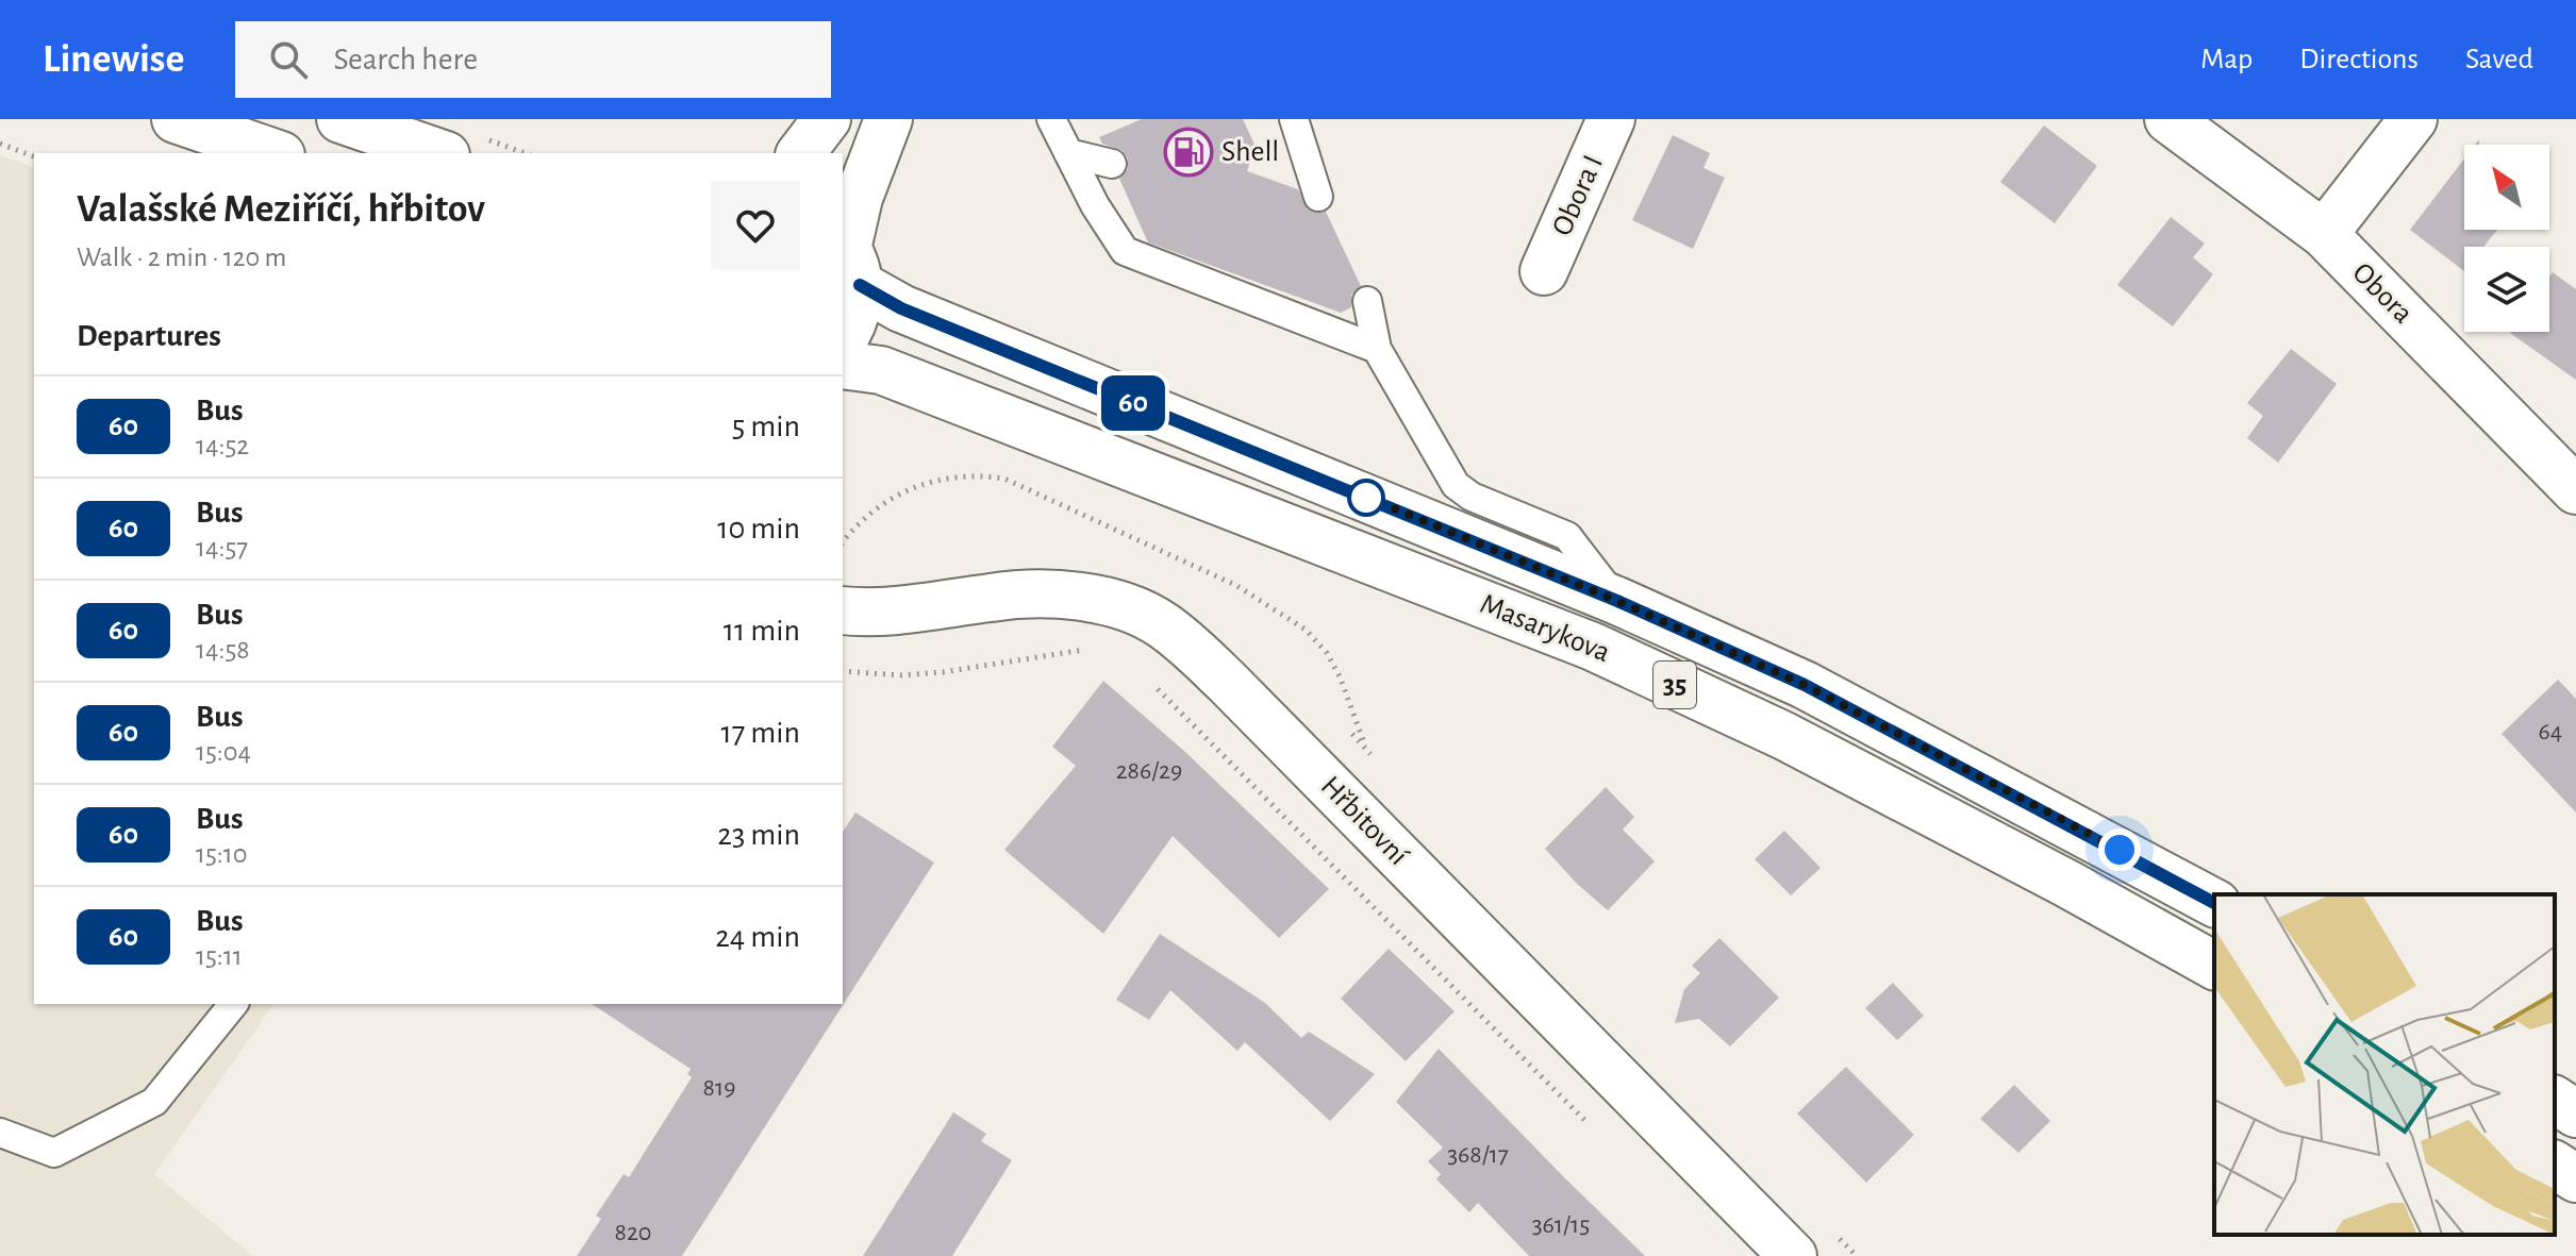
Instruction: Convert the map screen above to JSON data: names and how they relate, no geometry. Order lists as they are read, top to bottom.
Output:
{
  "streets": {
    "main road": [
      "Obora I",
      "Obora",
      "Masarykova",
      "35",
      "Hřbitovní"
    ]
  },
  "places": {
    "fuel station": ["Shell"]
  },
  "lines": ["bus line 60"],
  "house_numbers": [
    "64",
    "286/29",
    "819",
    "368/17",
    "361/15",
    "820"
  ],
  "north": "top left",
  "page": {
    "header": "Linewise",
    "search": "Search here",
    "nav": ["Map", "Directions", "Saved"],
    "on_map": "60",
    "heading": [
      ["Valašské Meziříčí, hřbitov", "Walk · 2 min · 120 m"],
      "Departures"
    ],
    "list": [
      {
        "mark": "60",
        "name": "Bus",
        "note": "14:52",
        "value": "5 min"
      },
      {
        "mark": "60",
        "name": "Bus",
        "note": "14:57",
        "value": "10 min"
      },
      {
        "mark": "60",
        "name": "Bus",
        "note": "14:58",
        "value": "11 min"
      },
      {
        "mark": "60",
        "name": "Bus",
        "note": "15:04",
        "value": "17 min"
      },
      {
        "mark": "60",
        "name": "Bus",
        "note": "15:10",
        "value": "23 min"
      },
      {
        "mark": "60",
        "name": "Bus",
        "note": "15:11",
        "value": "24 min"
      }
    ]
  }
}
